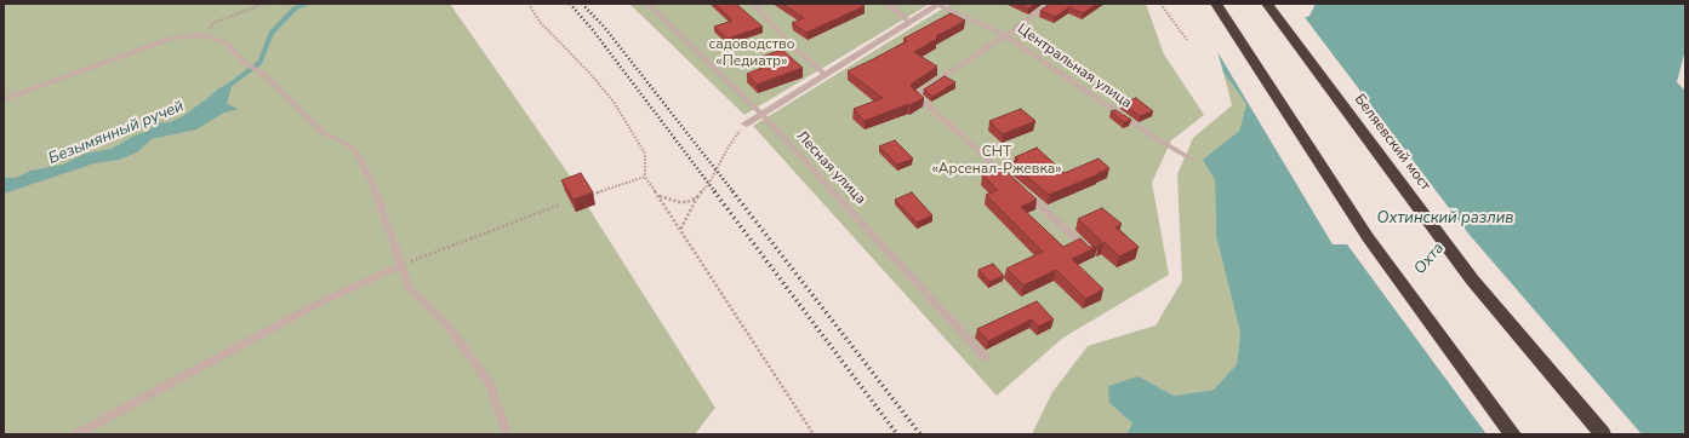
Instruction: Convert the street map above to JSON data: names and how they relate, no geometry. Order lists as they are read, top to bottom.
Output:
{
  "streets": {
    "highway": ["Беляевский мост"],
    "lane": ["Центральная улица", "Лесная улица"]
  },
  "water": ["Безымянный ручей", "Охтинский разлив", "Охта"],
  "parks": ["садоводство «Педиатр»", "СНТ «Арсенал-Ржевка»"]
}
